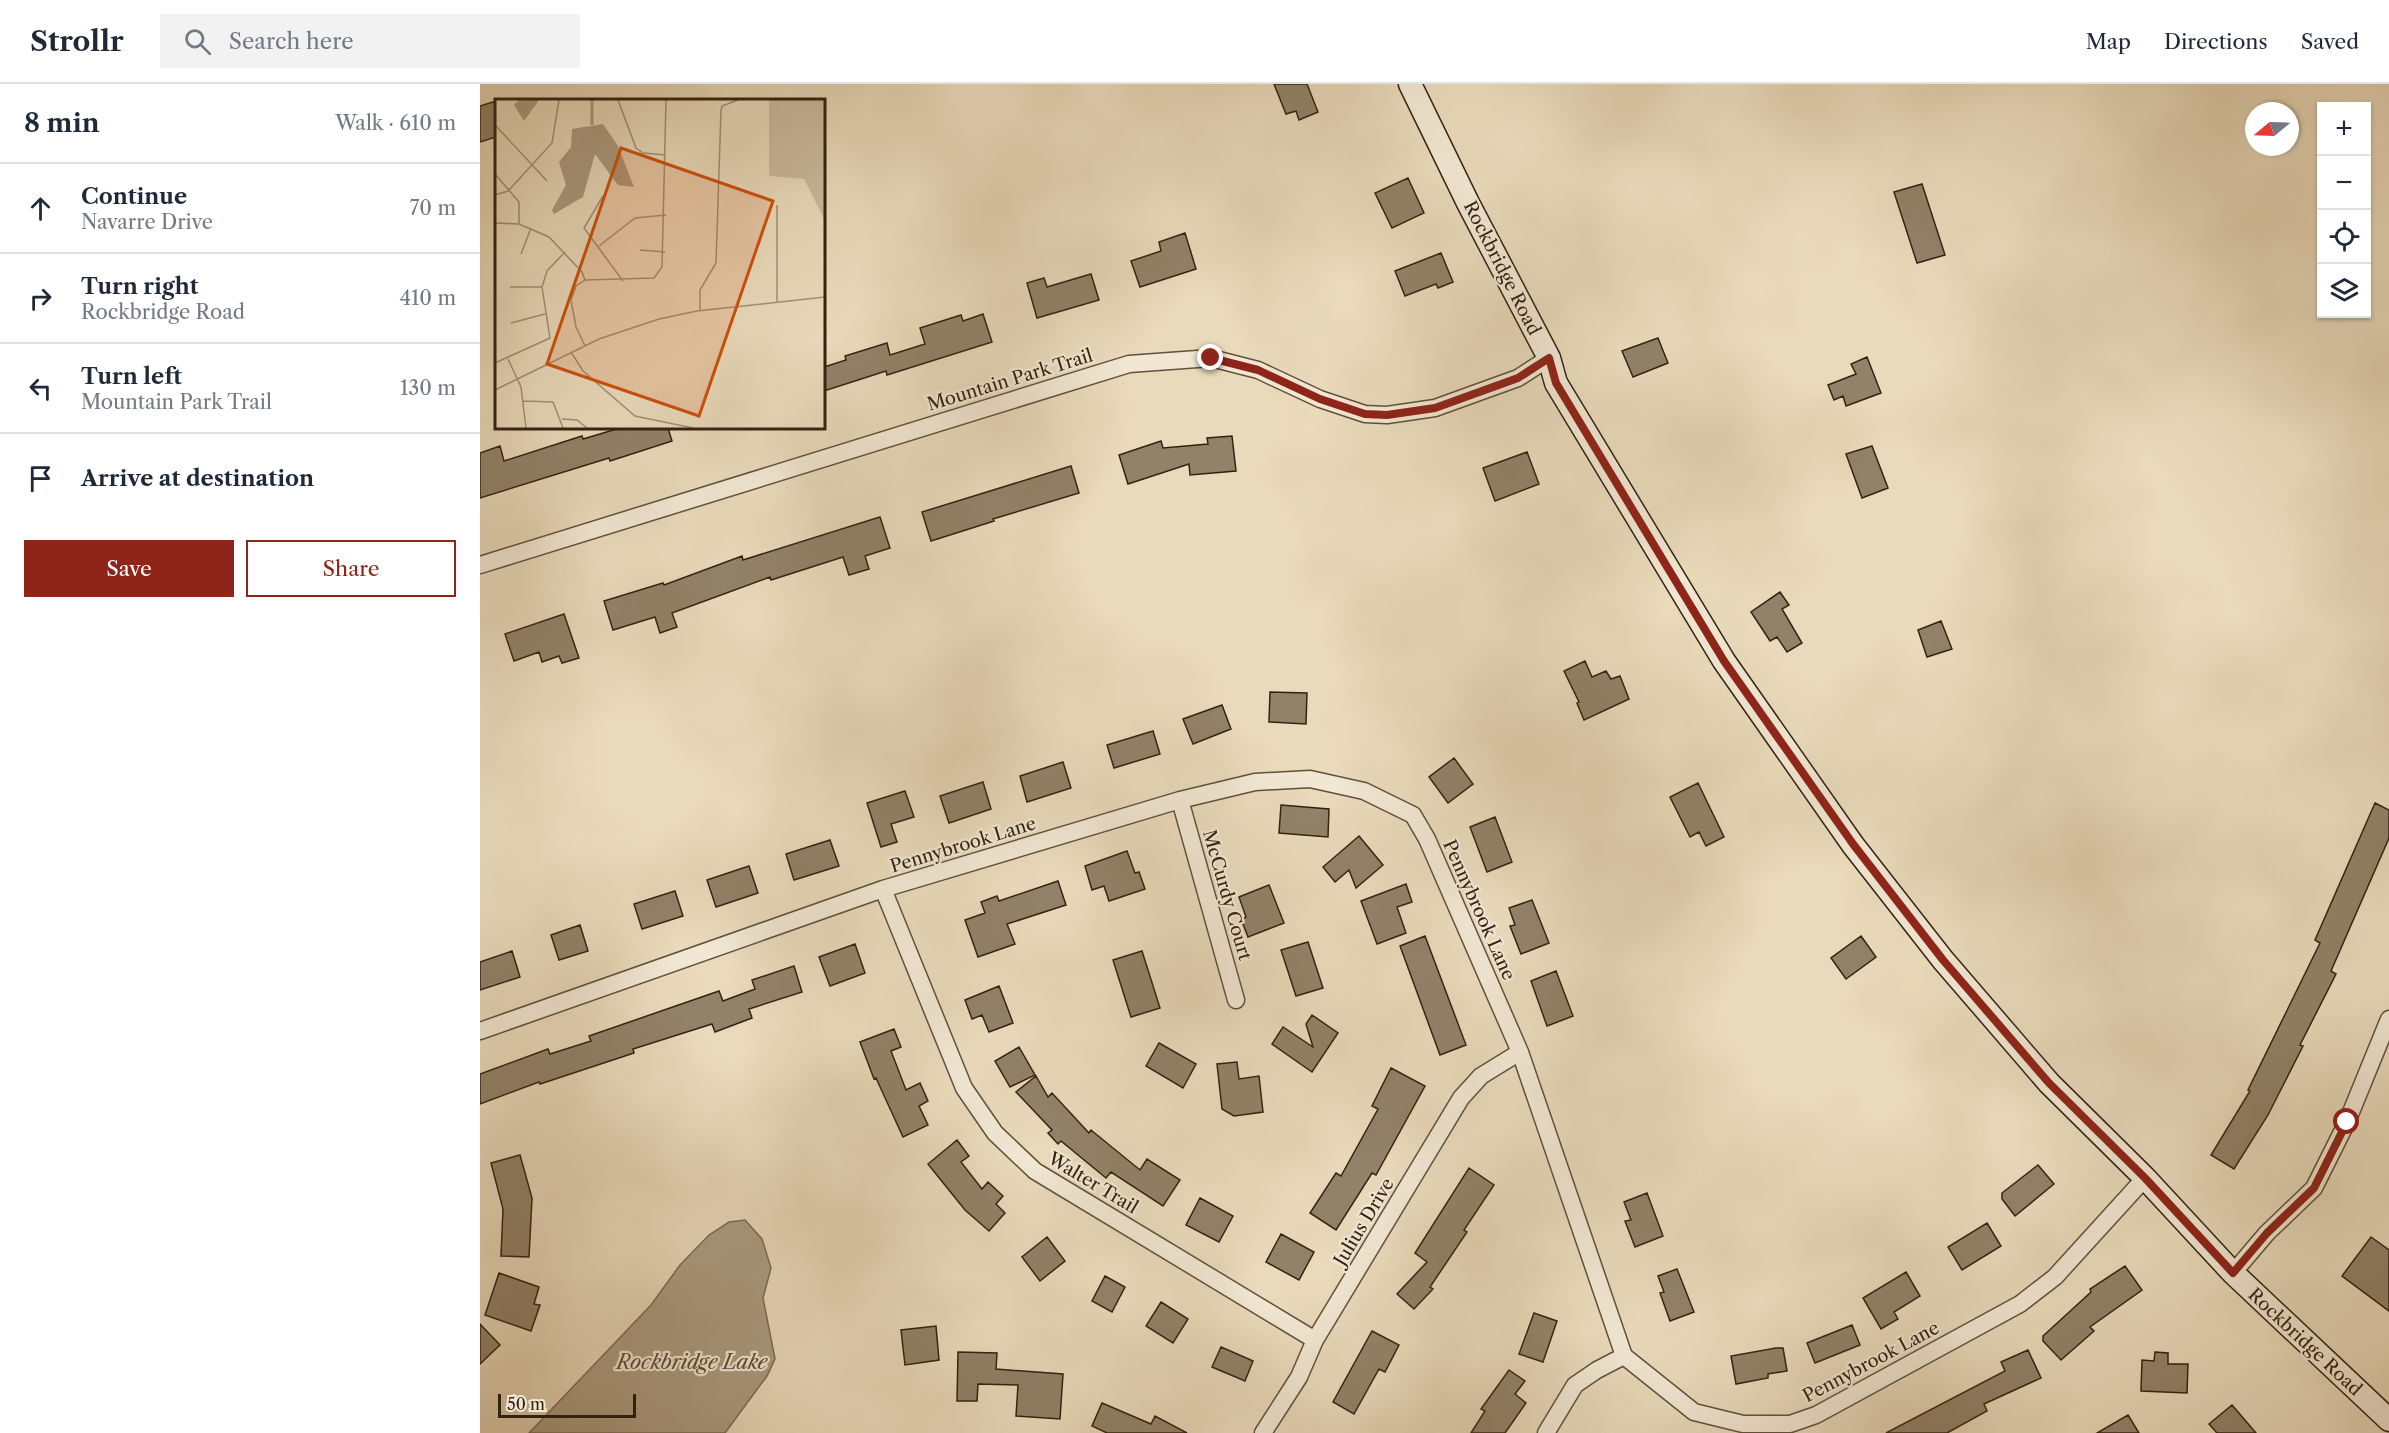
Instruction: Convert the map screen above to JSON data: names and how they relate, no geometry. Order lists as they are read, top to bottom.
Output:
{
  "streets": {
    "main road": ["Rockbridge Road"],
    "street": [
      "Mountain Park Trail",
      "Pennybrook Lane",
      "McCurdy Court",
      "Walter Trail",
      "Julius Drive"
    ]
  },
  "crossings": [
    ["Rockbridge Road", "Mountain Park Trail"],
    ["Rockbridge Road", "Pennybrook Lane"],
    ["Pennybrook Lane", "McCurdy Court"],
    ["Pennybrook Lane", "Walter Trail"],
    ["Pennybrook Lane", "Julius Drive"],
    ["Walter Trail", "Julius Drive"]
  ],
  "water": ["Rockbridge Lake"],
  "scale_bar": "50 m",
  "north": "left",
  "page": {
    "header": "Strollr",
    "search": "Search here",
    "nav": ["Map", "Directions", "Saved"],
    "heading": ["8 min", "Walk · 610 m"],
    "map_buttons": ["+", "−"],
    "list": [
      ["Continue", "Navarre Drive", "70 m"],
      ["Turn right", "Rockbridge Road", "410 m"],
      ["Turn left", "Mountain Park Trail", "130 m"],
      "Arrive at destination"
    ],
    "buttons": ["Save", "Share"],
    "scale": "50 m"
  }
}
